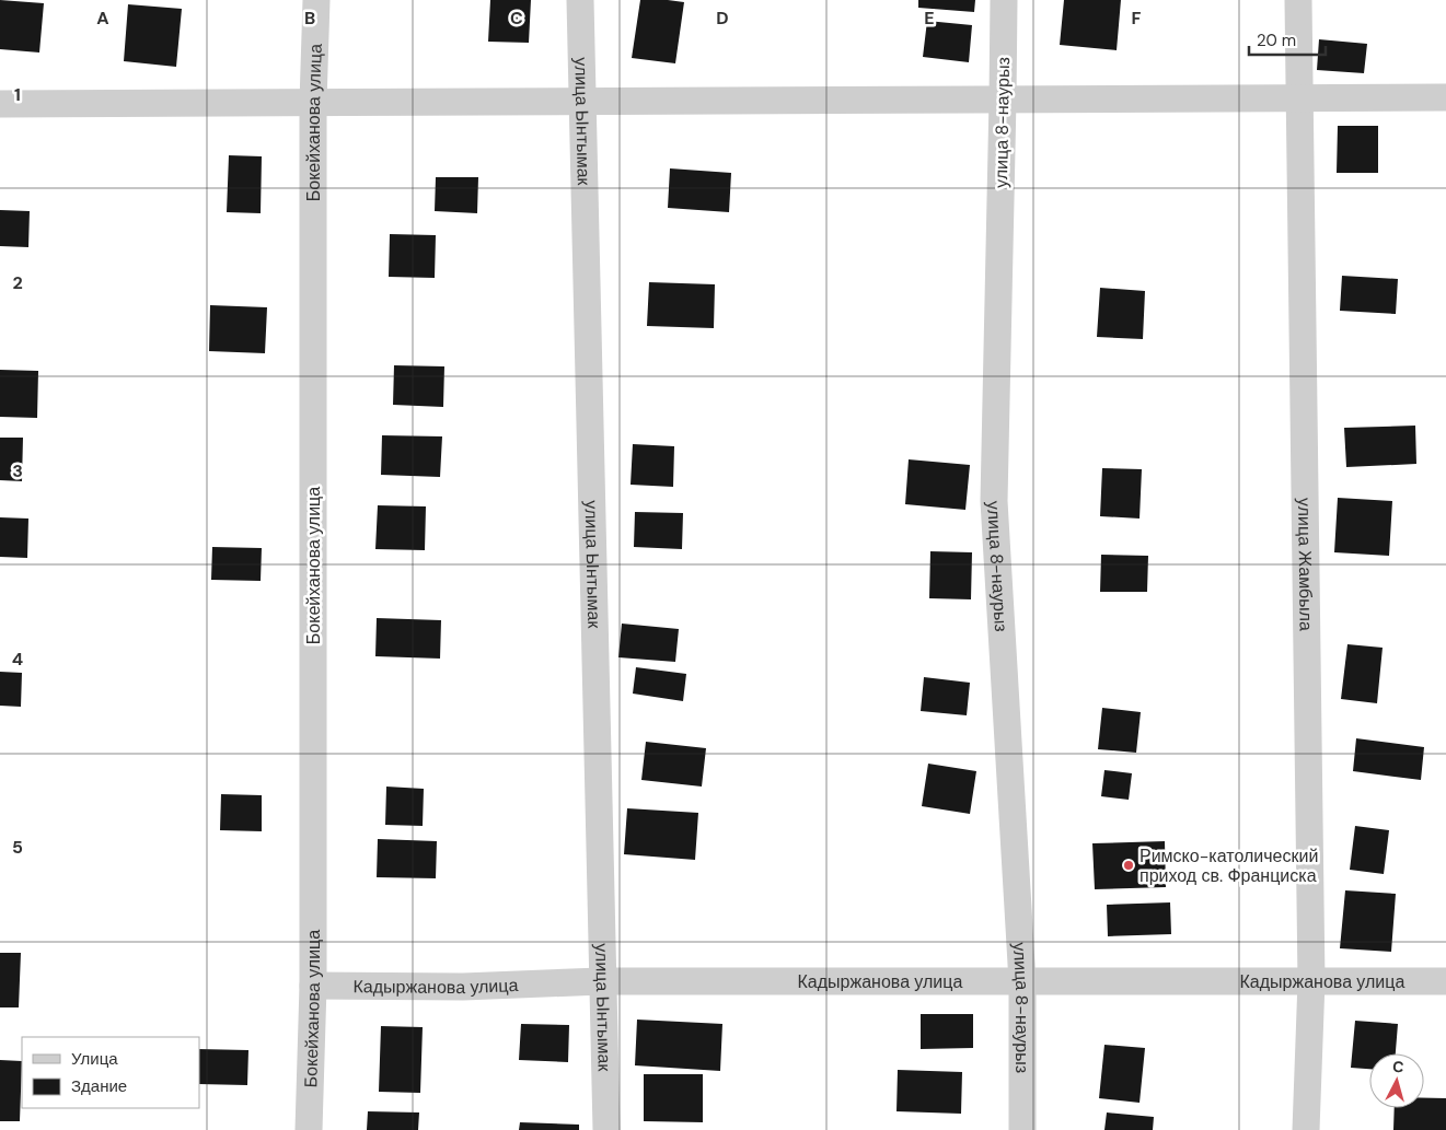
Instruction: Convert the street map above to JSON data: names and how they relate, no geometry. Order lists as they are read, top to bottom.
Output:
{
  "streets": {
    "street": [
      "Бокейханова улица",
      "улица Ынтымак",
      "улица 8-наурыз",
      "улица Жамбыла",
      "Кадыржанова улица"
    ]
  },
  "crossings": [
    ["Бокейханова улица", "Кадыржанова улица"],
    ["улица Ынтымак", "Кадыржанова улица"],
    ["улица 8-наурыз", "Кадыржанова улица"],
    ["улица Жамбыла", "Кадыржанова улица"]
  ],
  "places": ["Римско-католический приход св. Франциска"],
  "legend": ["Улица", "Здание"],
  "scale_bar": "20 m",
  "north": "top",
  "grid": {
    "columns": [
      "A",
      "B",
      "C",
      "D",
      "E",
      "F"
    ],
    "rows": [
      "1",
      "2",
      "3",
      "4",
      "5"
    ]
  }
}
